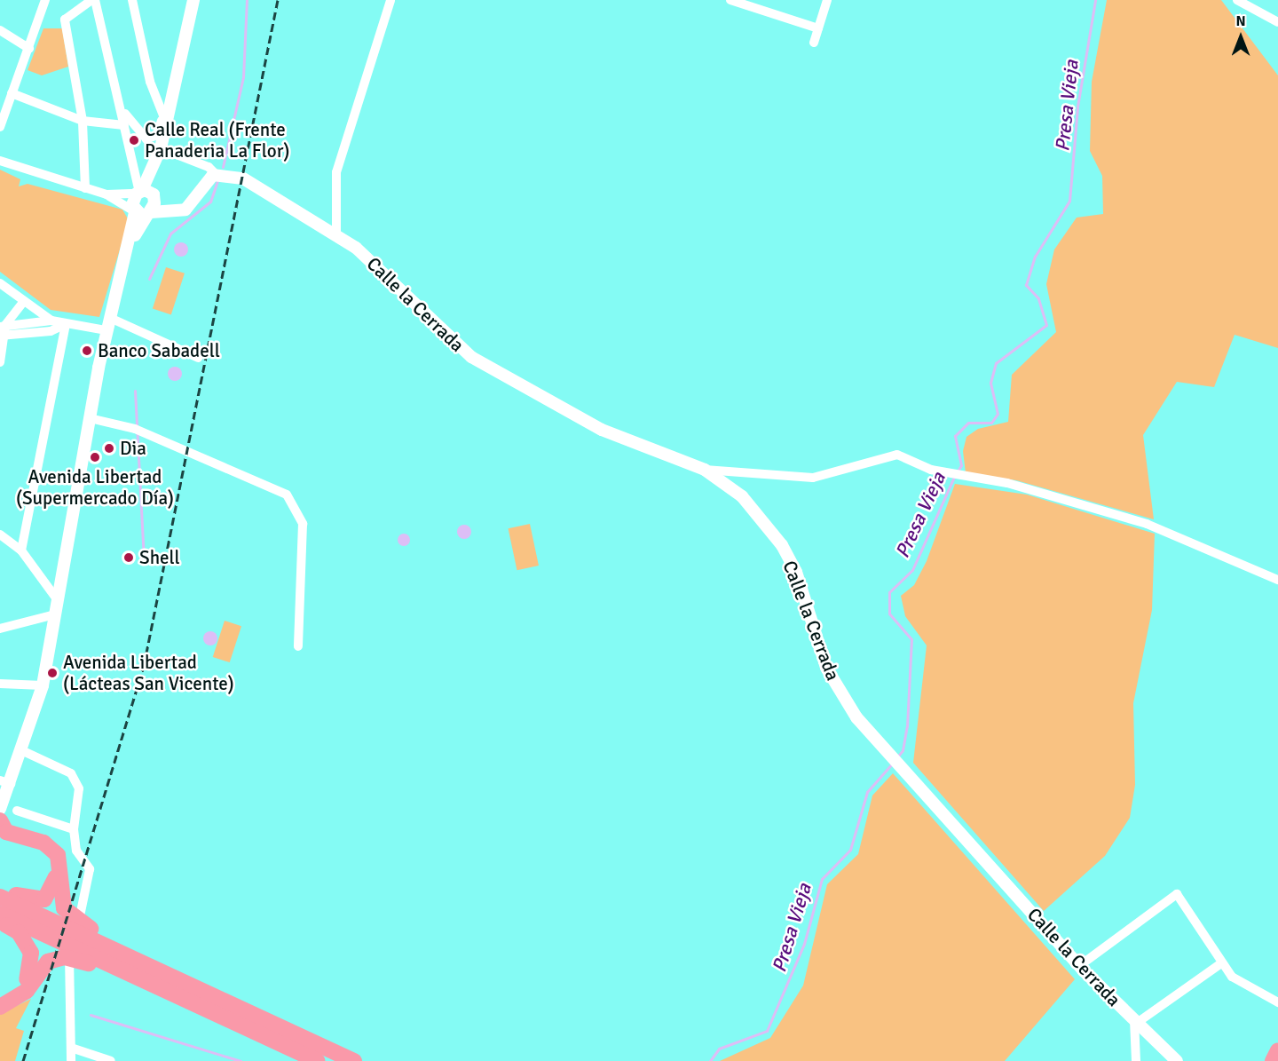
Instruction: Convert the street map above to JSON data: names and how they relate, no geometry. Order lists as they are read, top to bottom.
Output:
{
  "streets": {
    "street": ["Calle la Cerrada"]
  },
  "water": ["Presa Vieja"],
  "places": [
    "Calle Real (Frente Panaderia La Flor)",
    "Banco Sabadell",
    "Dia",
    "Avenida Libertad (Supermercado Día)",
    "Shell",
    "Avenida Libertad (Lácteas San Vicente)"
  ],
  "north": "top"
}
